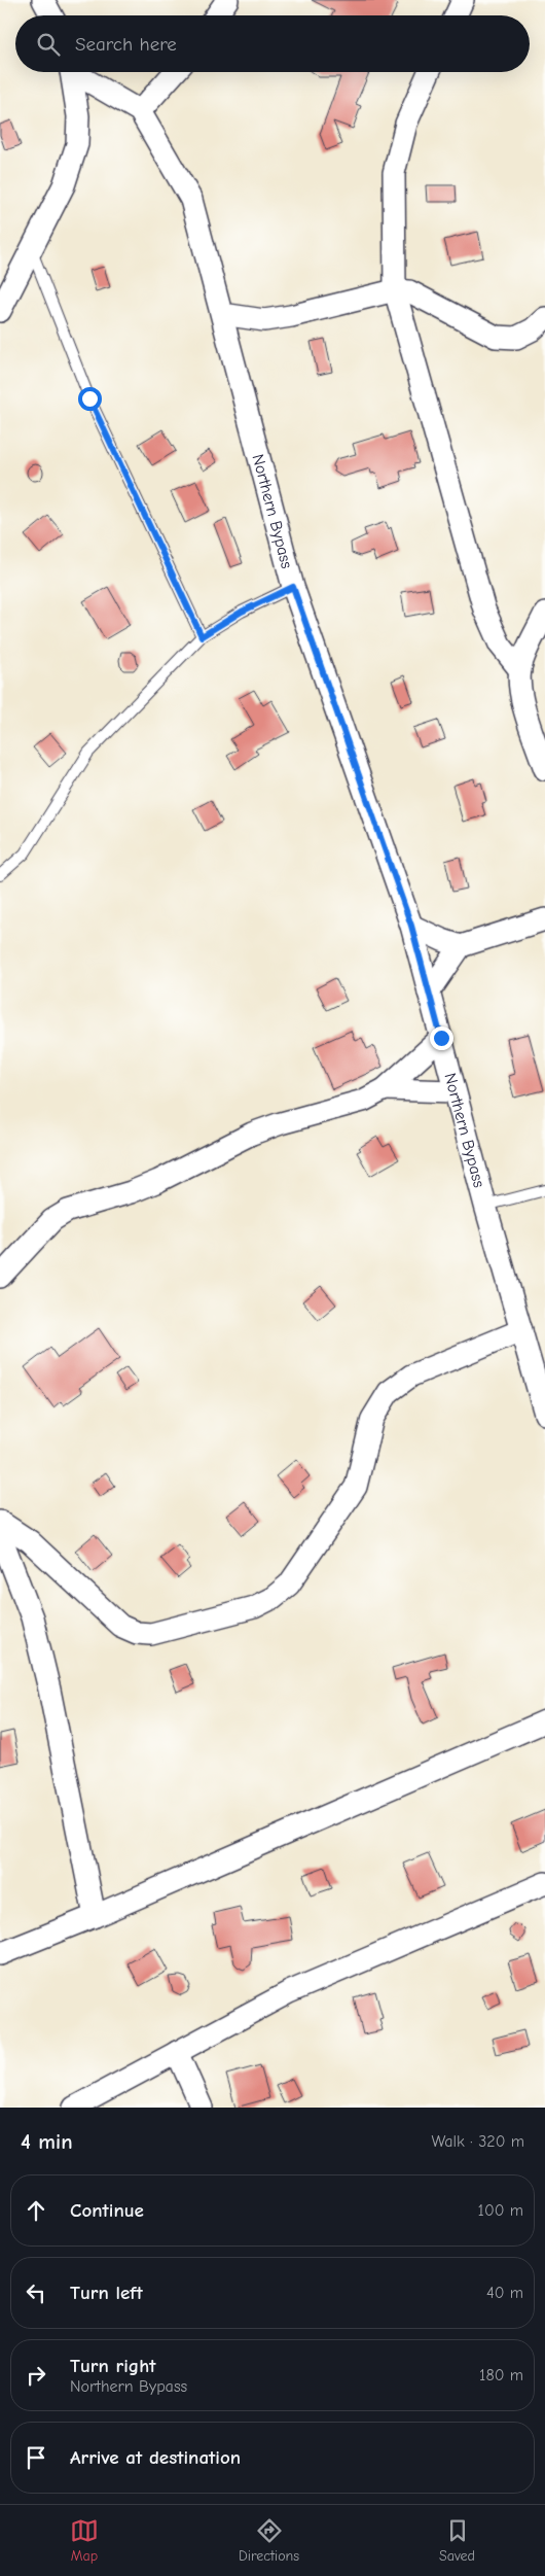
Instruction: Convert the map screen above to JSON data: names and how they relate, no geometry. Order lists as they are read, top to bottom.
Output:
{
  "streets": {
    "street": ["Northern Bypass"]
  },
  "page": {
    "search": "Search here",
    "heading": ["4 min", "Walk · 320 m"],
    "list": [
      ["Continue", "100 m"],
      ["Turn left", "40 m"],
      ["Turn right", "Northern Bypass", "180 m"],
      "Arrive at destination"
    ],
    "nav": ["Map", "Directions", "Saved"]
  }
}
